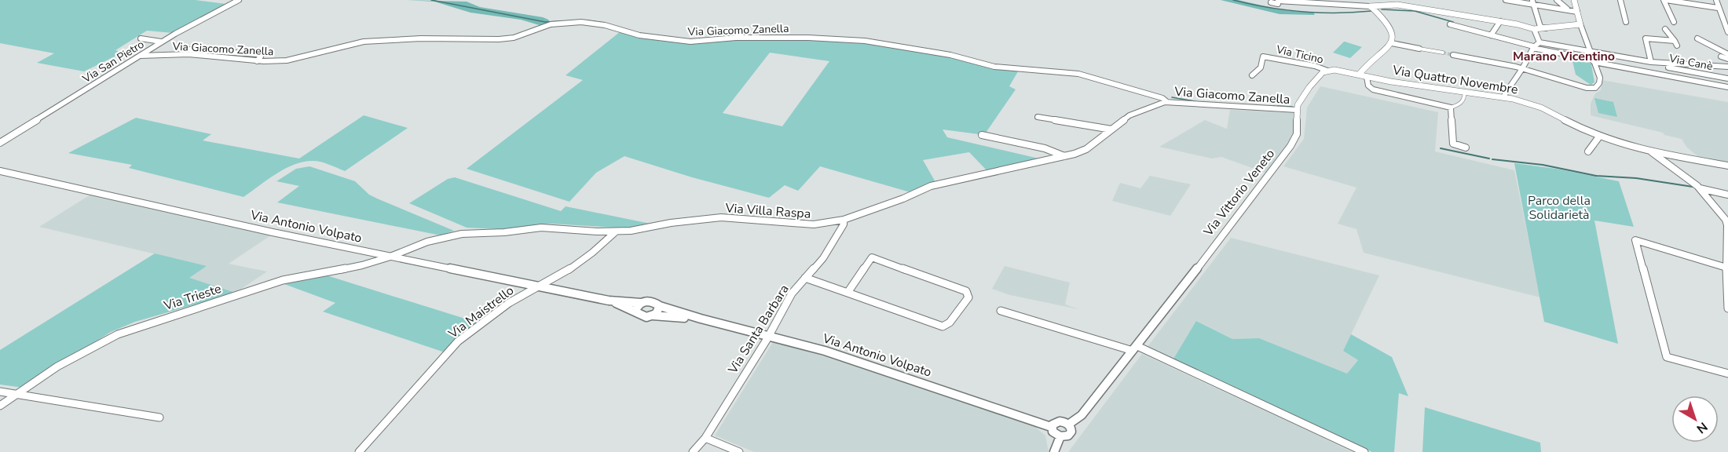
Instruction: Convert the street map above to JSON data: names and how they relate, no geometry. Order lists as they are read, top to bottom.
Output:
{
  "streets": {
    "street": [
      "Via Giacomo Zanella",
      "Via Ticino",
      "Via San Pietro",
      "Via Canè",
      "Via Quattro Novembre",
      "Via Vittorio Veneto",
      "Via Villa Raspa",
      "Via Antonio Volpato",
      "Via Trieste",
      "Via Maistrello",
      "Via Santa Barbara"
    ]
  },
  "crossings": [
    ["Via Giacomo Zanella", "Via San Pietro"],
    ["Via Giacomo Zanella", "Via Vittorio Veneto"],
    ["Via Giacomo Zanella", "Via Villa Raspa"],
    ["Via Ticino", "Via Vittorio Veneto"],
    ["Via Vittorio Veneto", "Via Antonio Volpato"],
    ["Via Villa Raspa", "Via Antonio Volpato"],
    ["Via Villa Raspa", "Via Trieste"],
    ["Via Villa Raspa", "Via Maistrello"],
    ["Via Villa Raspa", "Via Santa Barbara"],
    ["Via Antonio Volpato", "Via Trieste"],
    ["Via Antonio Volpato", "Via Maistrello"],
    ["Via Antonio Volpato", "Via Santa Barbara"]
  ],
  "districts": ["Marano Vicentino"],
  "parks": ["Parco della Solidarietà"],
  "north": "bottom right"
}
